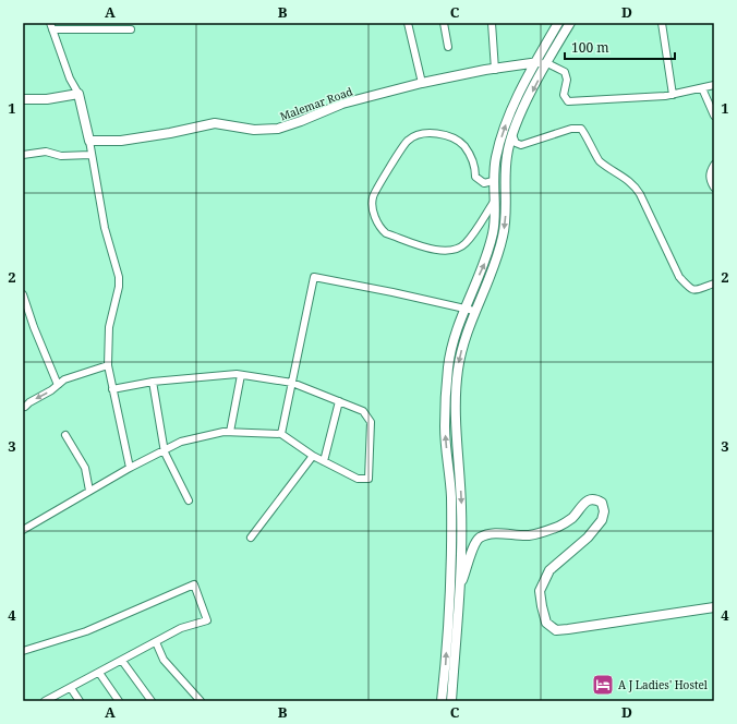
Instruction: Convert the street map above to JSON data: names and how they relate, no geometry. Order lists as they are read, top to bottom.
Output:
{
  "streets": {
    "main road": ["Malemar Road"]
  },
  "places": {
    "hotel": ["A J Ladies' Hostel"]
  },
  "scale_bar": "100 m",
  "grid": {
    "columns": [
      "A",
      "B",
      "C",
      "D"
    ],
    "rows": [
      "1",
      "2",
      "3",
      "4"
    ]
  }
}
